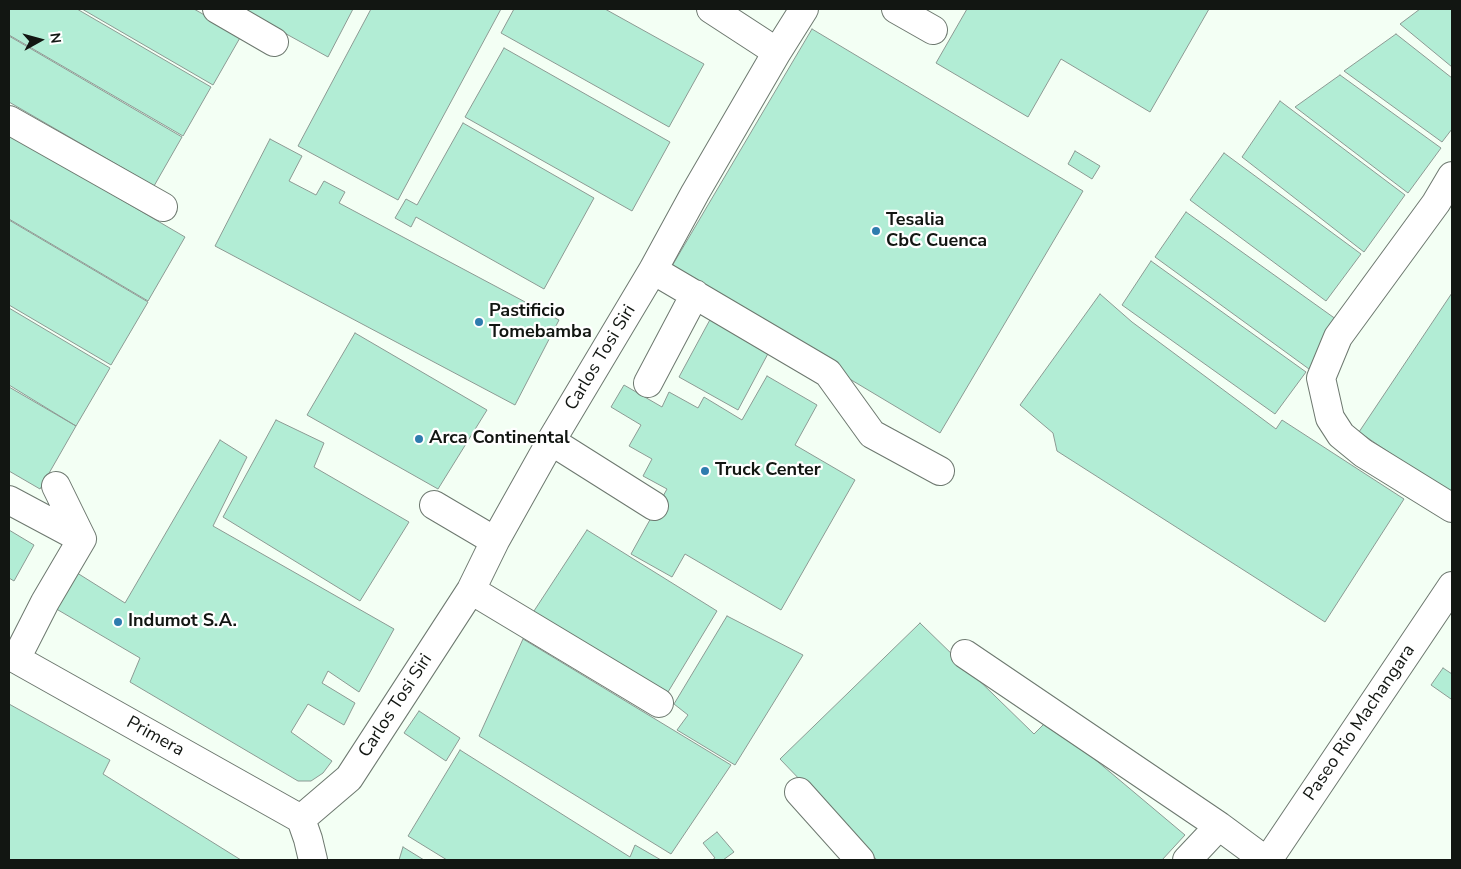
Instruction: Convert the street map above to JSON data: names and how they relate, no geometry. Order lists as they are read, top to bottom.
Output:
{
  "streets": {
    "street": ["Carlos Tosi Siri", "Paseo Rio Machangara", "Primera"]
  },
  "crossings": [
    ["Carlos Tosi Siri", "Primera"]
  ],
  "places": [
    "Tesalia CbC Cuenca",
    "Pastificio Tomebamba",
    "Arca Continental",
    "Truck Center",
    "Indumot S.A."
  ],
  "north": "right"
}
